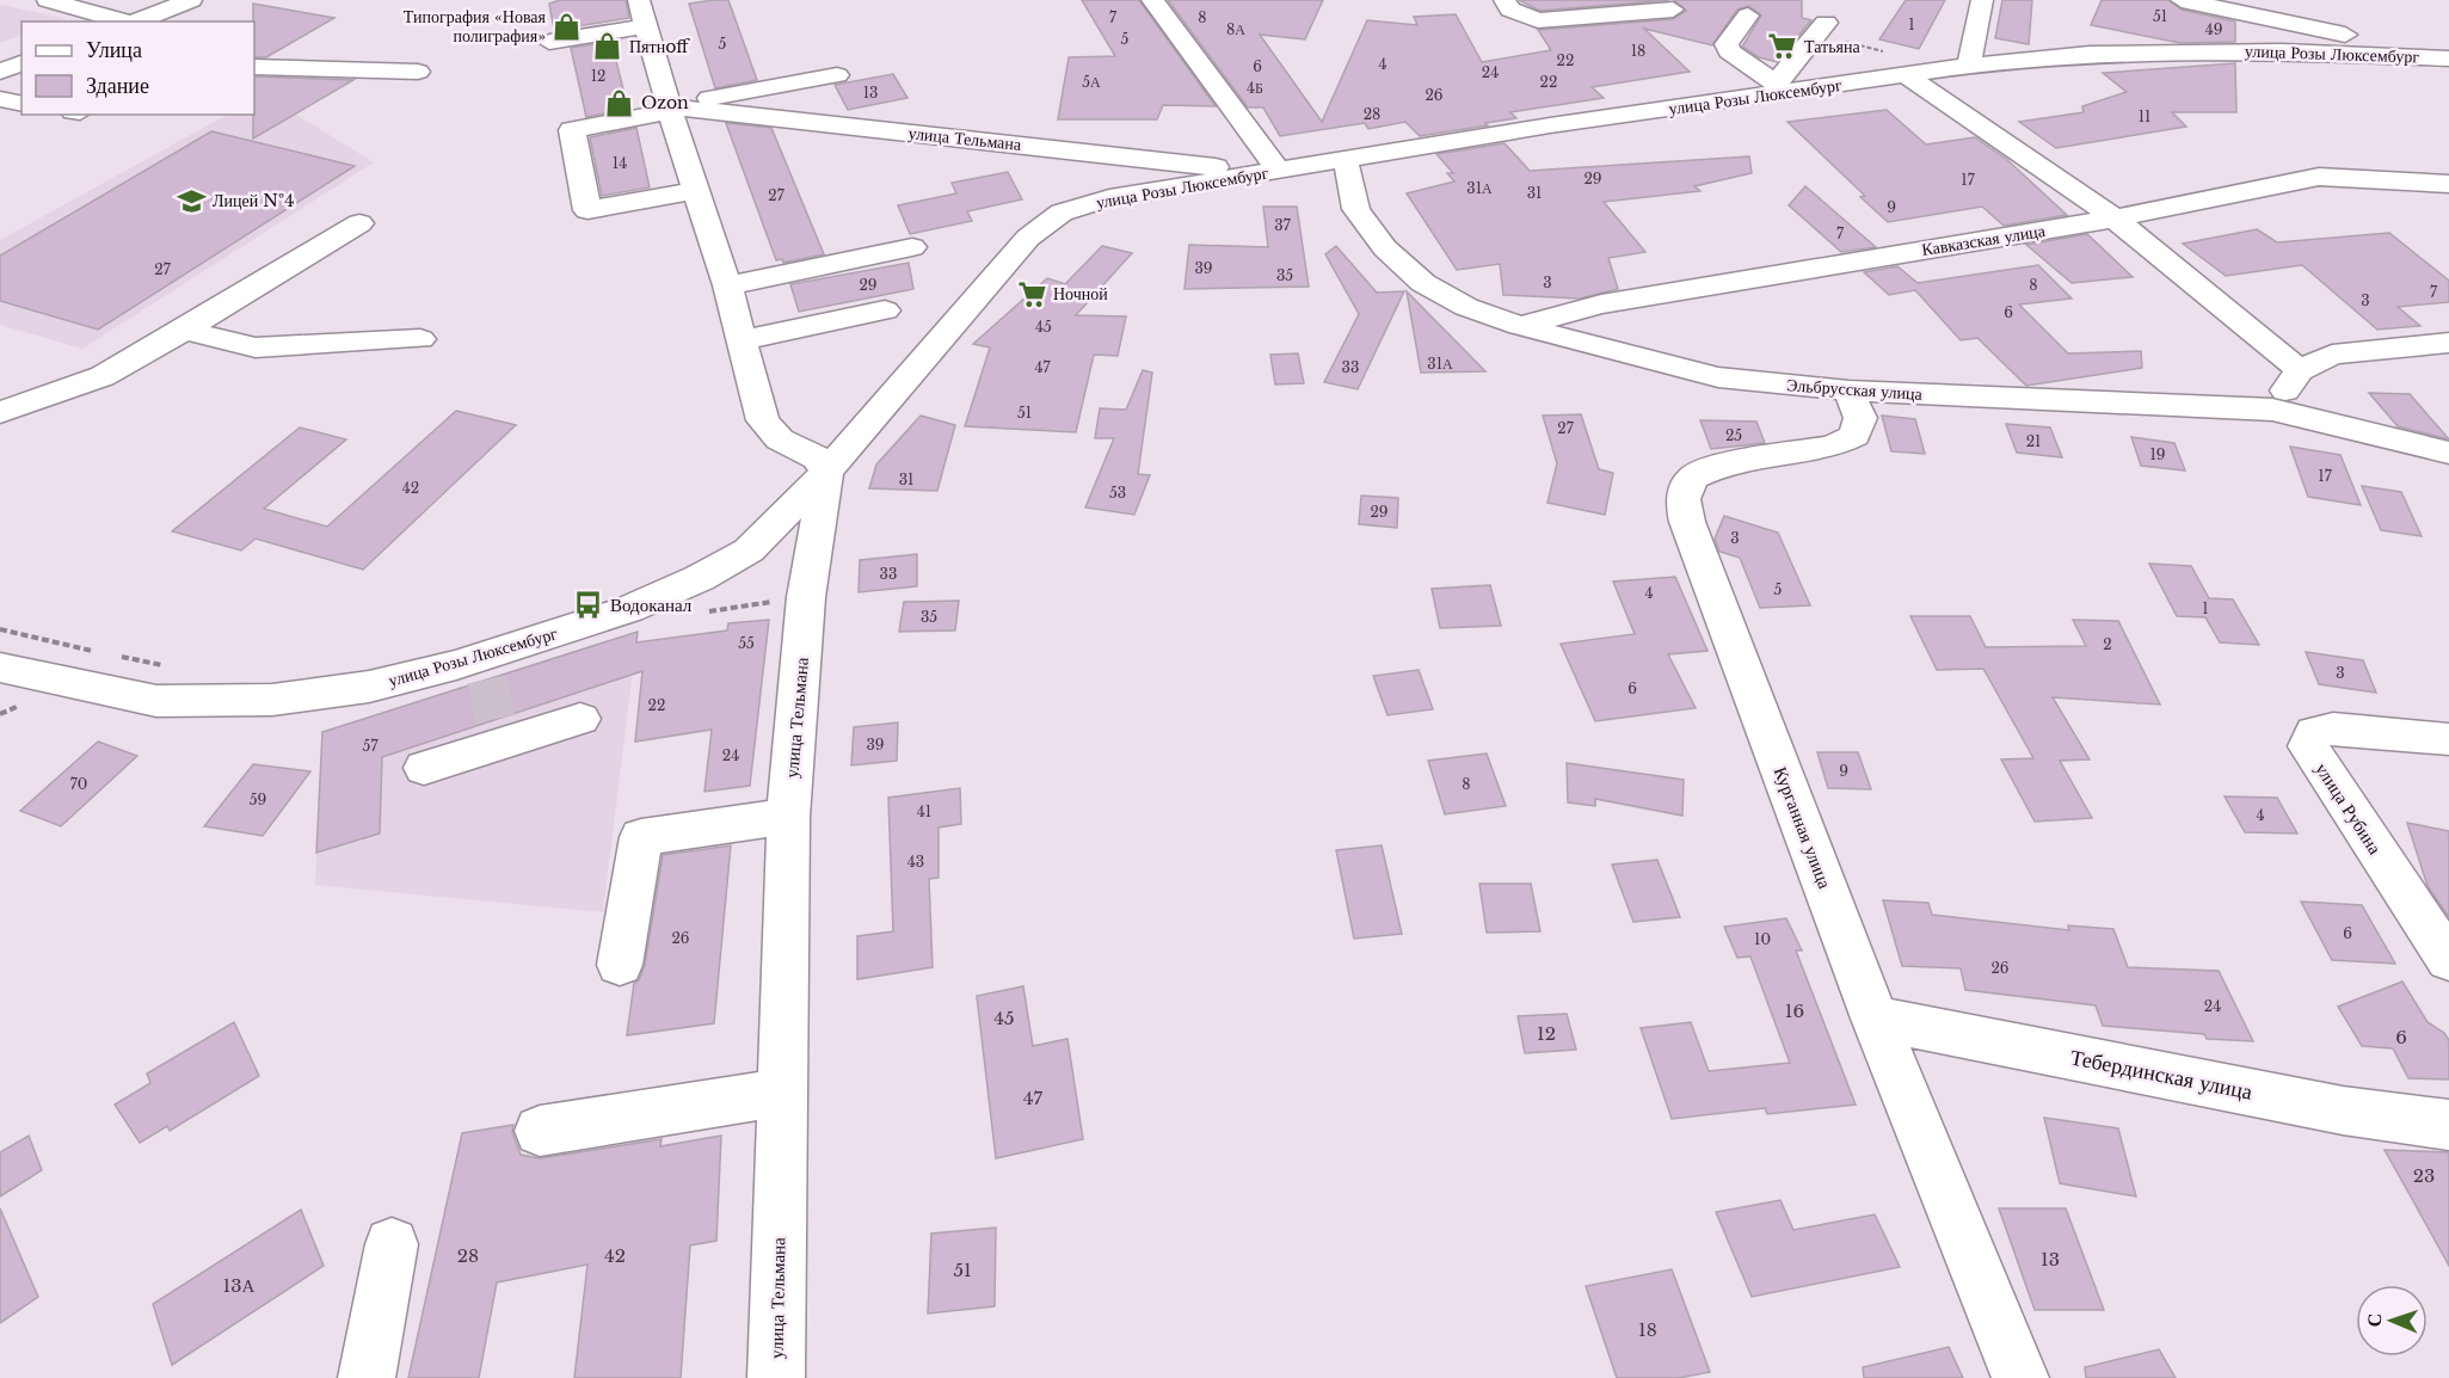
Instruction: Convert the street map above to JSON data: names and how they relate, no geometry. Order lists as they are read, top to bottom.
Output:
{
  "streets": {
    "street": [
      "улица Розы Люксембург",
      "улица Тельмана",
      "Кавказская улица",
      "Эльбрусская улица",
      "улица Рубина",
      "Курганная улица",
      "Тебердинская улица"
    ]
  },
  "crossings": [
    ["улица Розы Люксембург", "улица Тельмана"],
    ["улица Розы Люксембург", "Эльбрусская улица"],
    ["Кавказская улица", "Эльбрусская улица"],
    ["Эльбрусская улица", "Курганная улица"],
    ["Курганная улица", "Тебердинская улица"]
  ],
  "places": {
    "shop": ["Типография «Новая полиграфия»", "Пятнoff", "Ozon"],
    "supermarket": ["Татьяна", "Ночной"],
    "school or university": ["Лицей №4"],
    "bus stop": ["Водоканал"]
  },
  "house_numbers": [
    "51",
    "7",
    "8",
    "1",
    "8А",
    "49",
    "5",
    "5",
    "18",
    "22",
    "4",
    "6",
    "24",
    "12",
    "5А",
    "22",
    "4Б",
    "13",
    "26",
    "28",
    "11",
    "14",
    "29",
    "17",
    "31А",
    "31",
    "27",
    "9",
    "37",
    "7",
    "39",
    "27",
    "35",
    "3",
    "29",
    "8",
    "7",
    "3",
    "6",
    "45",
    "31А",
    "47",
    "33",
    "51",
    "27",
    "25",
    "21",
    "19",
    "17",
    "31",
    "42",
    "53",
    "29",
    "3",
    "33",
    "5",
    "4",
    "1",
    "35",
    "55",
    "2",
    "3",
    "6",
    "22",
    "39",
    "57",
    "24",
    "9",
    "70",
    "8",
    "59",
    "41",
    "4",
    "43",
    "6",
    "26",
    "10",
    "26",
    "24",
    "16",
    "45",
    "12",
    "6",
    "47",
    "23",
    "28",
    "42",
    "13",
    "51",
    "13А",
    "18"
  ],
  "legend": ["Улица", "Здание"],
  "north": "left"
}
